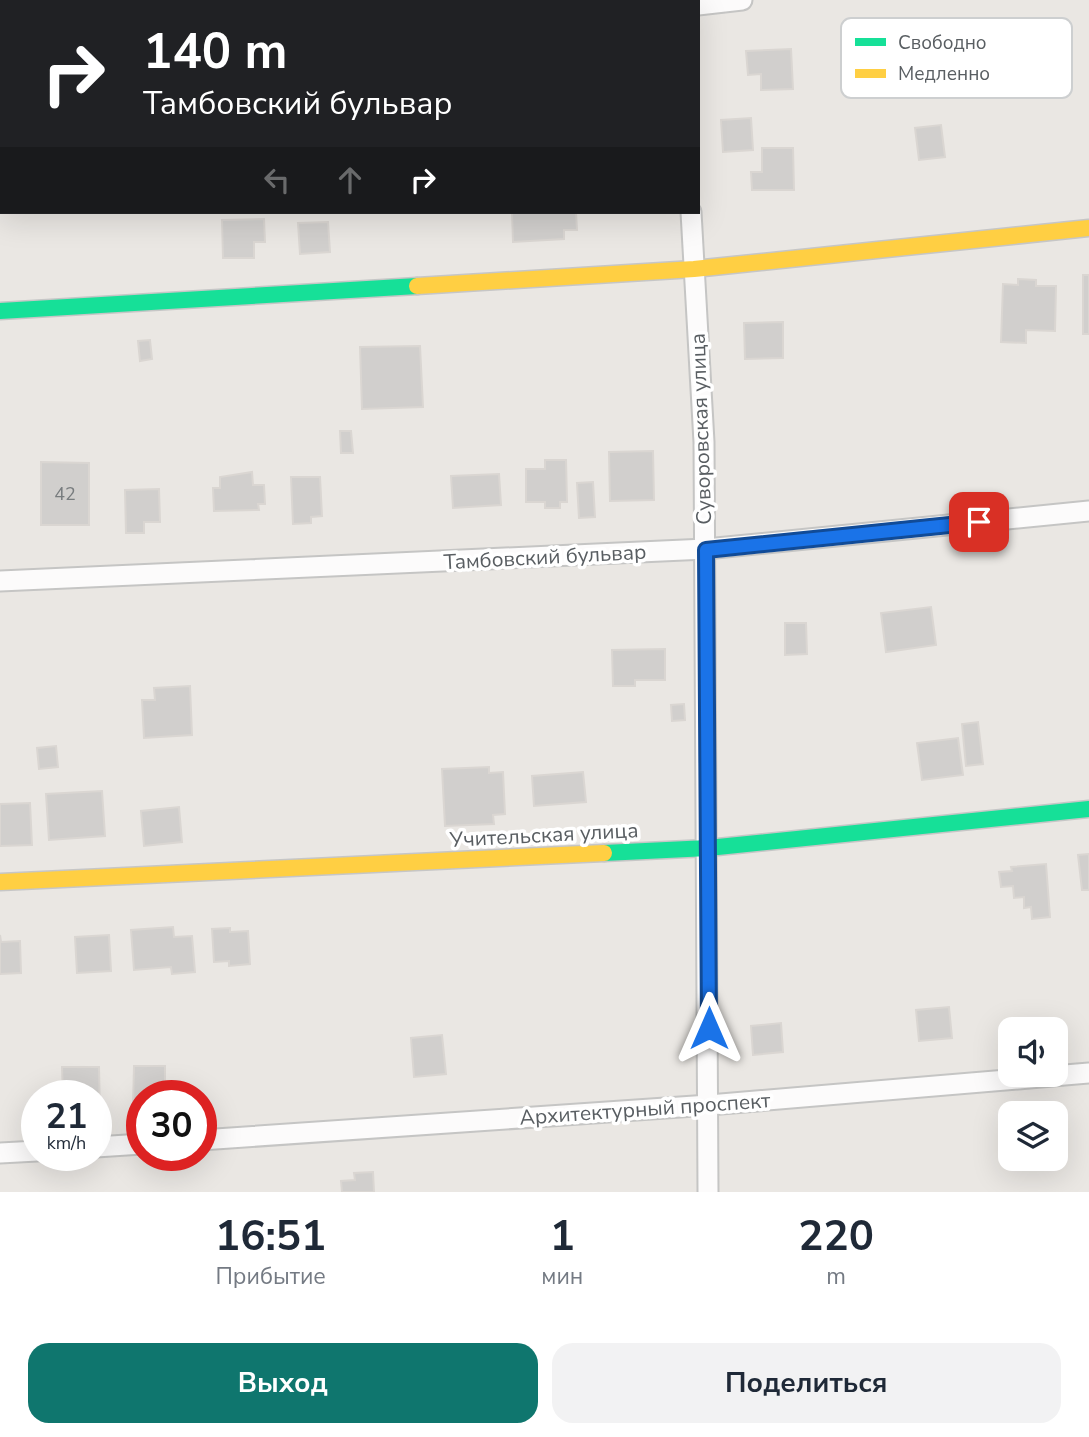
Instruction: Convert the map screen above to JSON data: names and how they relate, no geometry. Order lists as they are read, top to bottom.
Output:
{
  "streets": {
    "street": [
      "Суворовская улица",
      "Тамбовский бульвар",
      "Учительская улица",
      "Архитектурный проспект"
    ]
  },
  "crossings": [
    ["Суворовская улица", "Тамбовский бульвар"],
    ["Суворовская улица", "Учительская улица"],
    ["Суворовская улица", "Архитектурный проспект"]
  ],
  "house_numbers": ["42"],
  "legend": ["Свободно", "Медленно"],
  "page": {
    "turn": ["140 m", "Тамбовский бульвар"],
    "speed": "21 km/h",
    "limit": "30",
    "eta": [
      "16:51",
      "Прибытие",
      "1",
      "мин",
      "220",
      "m"
    ],
    "buttons": ["Выход", "Поделиться"]
  }
}
